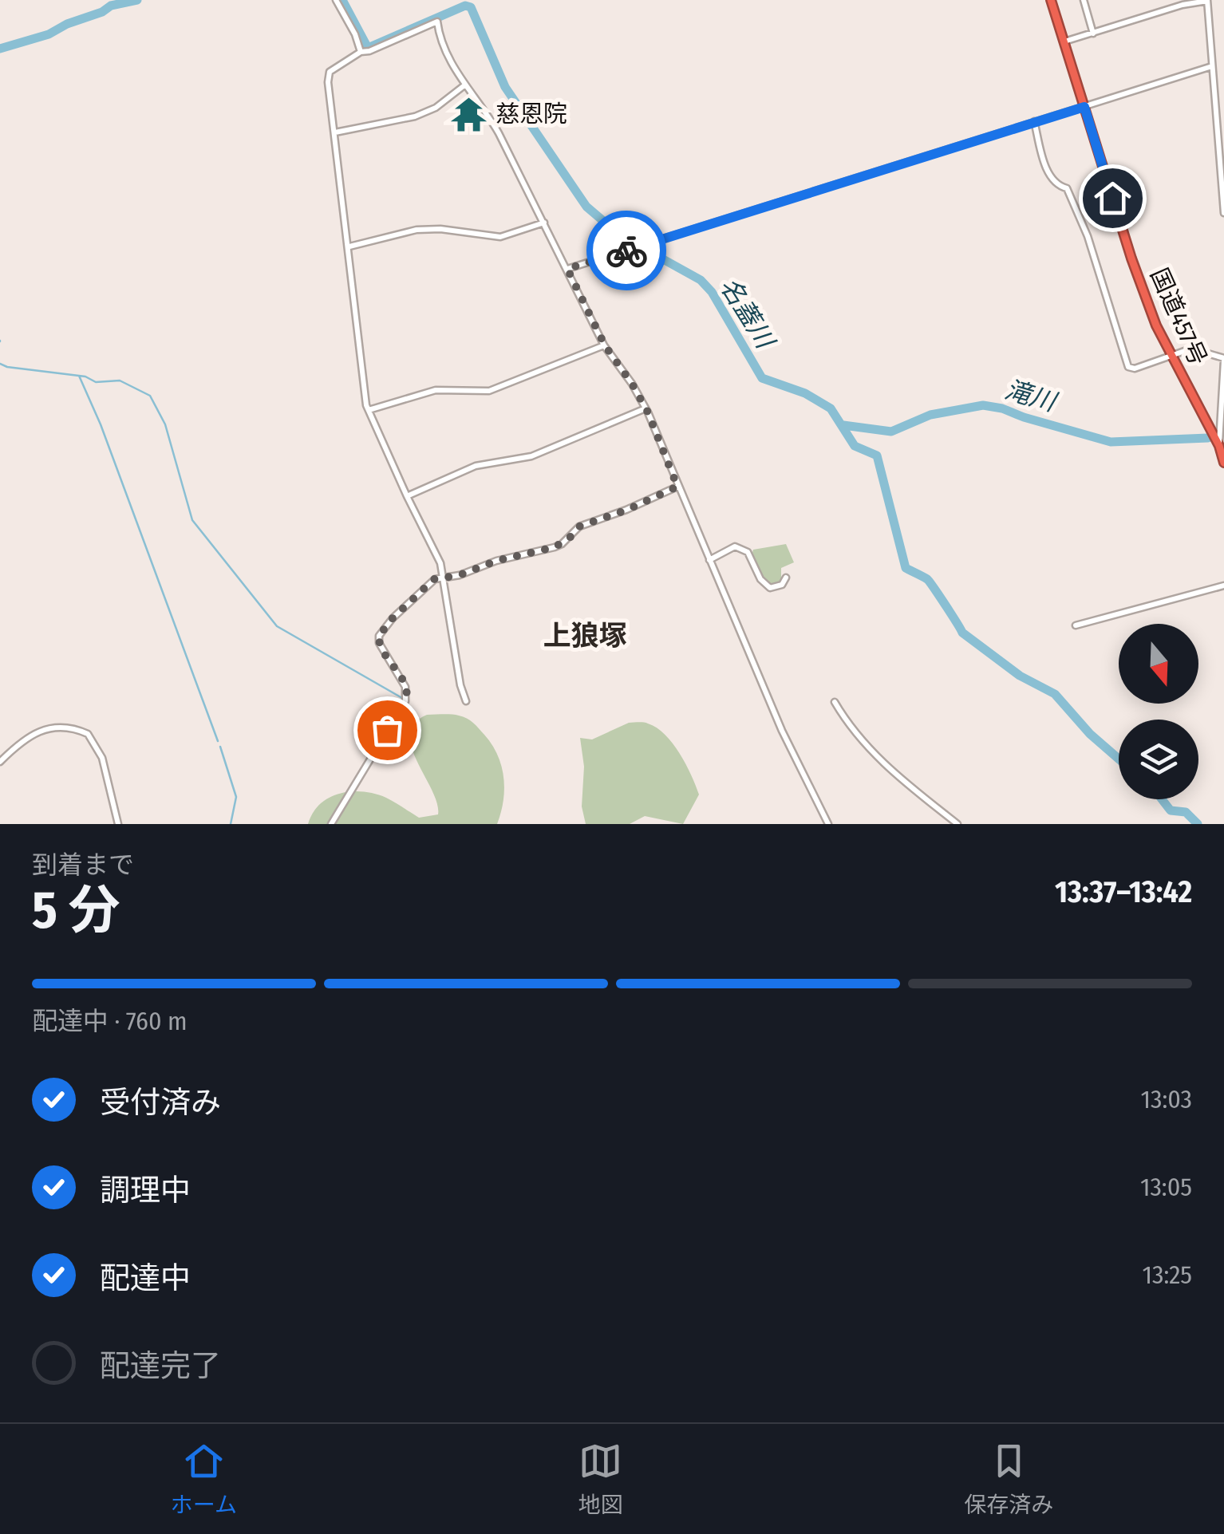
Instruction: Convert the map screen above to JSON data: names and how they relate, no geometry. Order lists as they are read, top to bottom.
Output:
{
  "streets": {
    "highway": ["国道457号"]
  },
  "districts": ["上狼塚"],
  "water": ["名蓋川", "滝川"],
  "places": {
    "temple": ["慈恩院"]
  },
  "north": "bottom",
  "page": {
    "heading": ["5 分", "到着まで", "13:37–13:42"],
    "bar": "配達中 · 760 m",
    "list": [
      ["受付済み", "13:03"],
      ["調理中", "13:05"],
      ["配達中", "13:25"],
      "配達完了"
    ],
    "tabs": ["ホーム", "地図", "保存済み"]
  }
}
